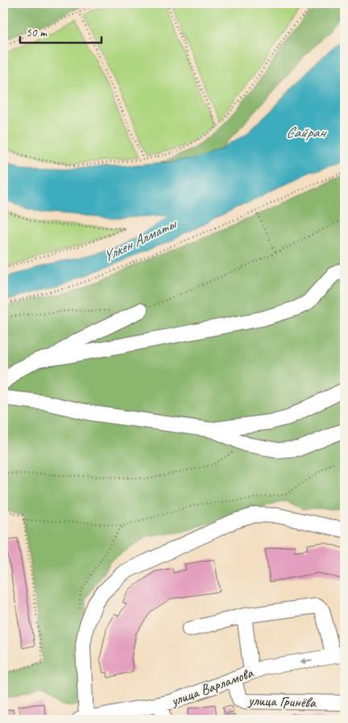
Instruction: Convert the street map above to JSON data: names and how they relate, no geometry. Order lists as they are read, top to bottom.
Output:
{
  "streets": {
    "street": ["улица Варламова", "улица Гринёва"]
  },
  "crossings": [
    ["улица Варламова", "улица Гринёва"]
  ],
  "water": ["Сайран", "Үлкен Алматы"],
  "scale_bar": "50 m"
}
